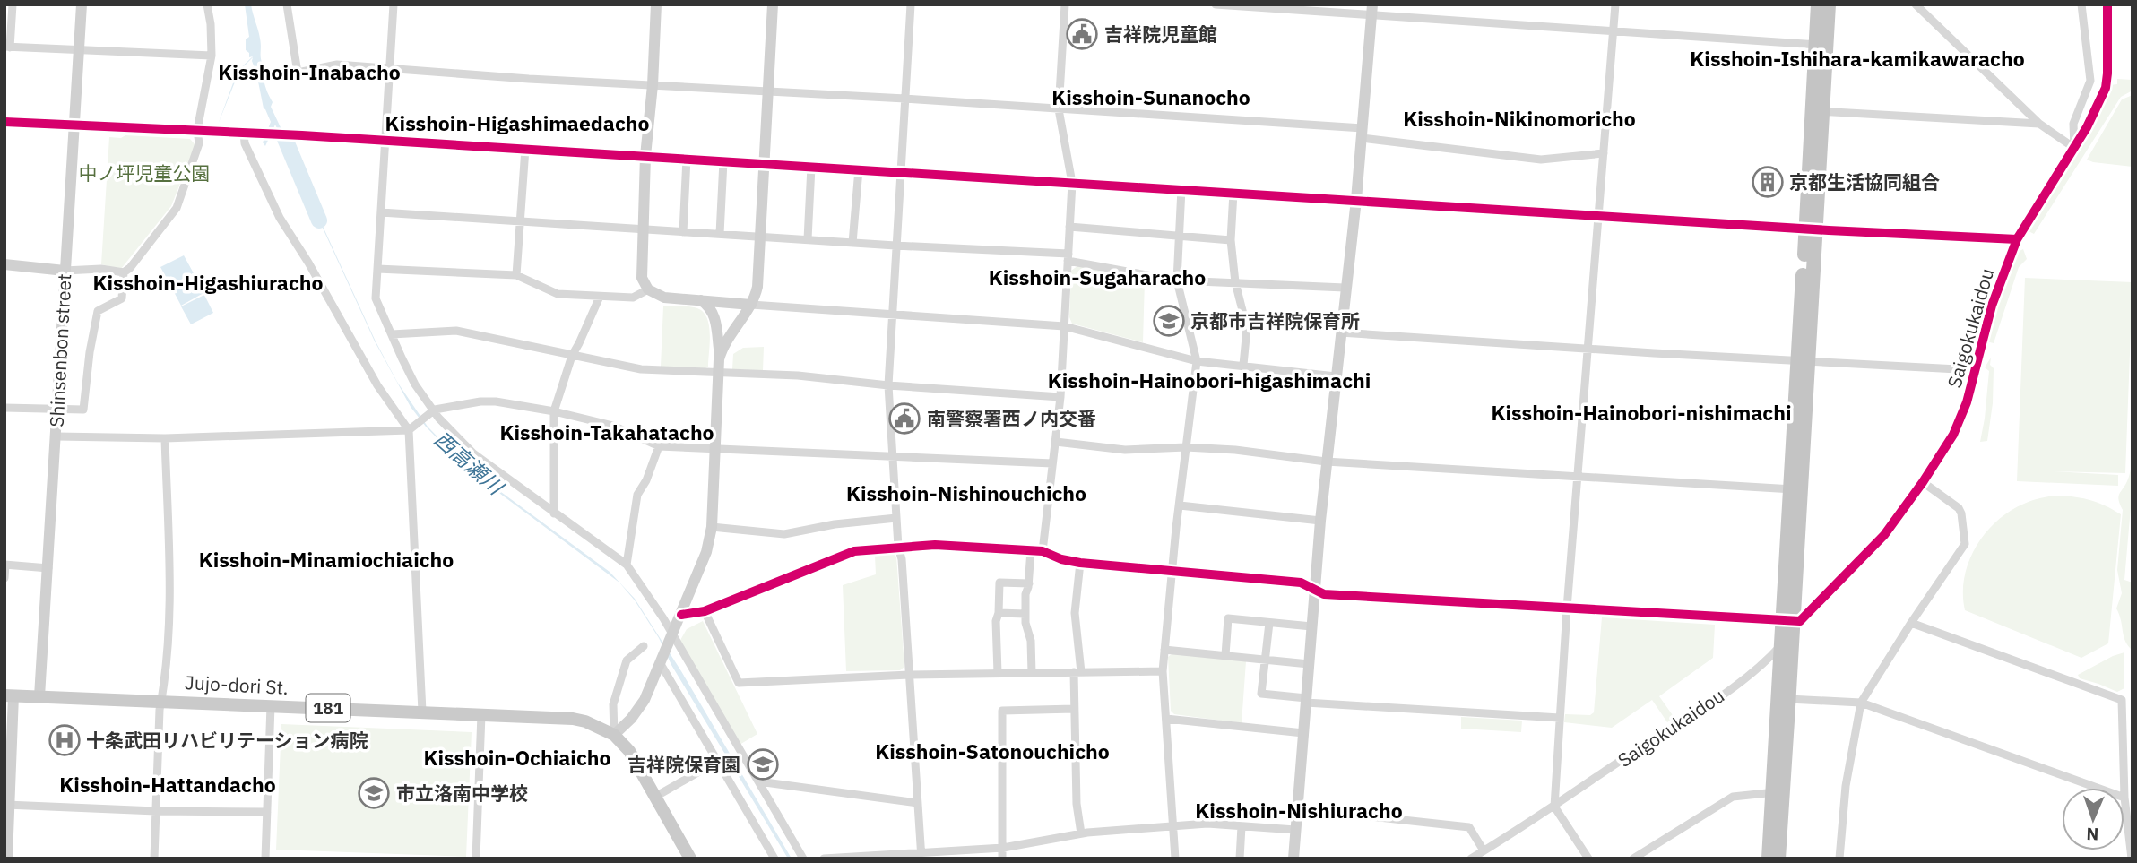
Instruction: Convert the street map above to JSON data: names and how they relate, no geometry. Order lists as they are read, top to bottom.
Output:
{
  "streets": {
    "main road": ["Jujo-dori St.", "181"],
    "street": ["Saigokukaidou", "Shinsenbon street"]
  },
  "crossings": [
    ["Shinsenbon street", "Jujo-dori St."],
    ["Jujo-dori St.", "181"]
  ],
  "districts": [
    "Kisshoin-Ishihara-kamikawaracho",
    "Kisshoin-Inabacho",
    "Kisshoin-Sunanocho",
    "Kisshoin-Nikinomoricho",
    "Kisshoin-Higashimaedacho",
    "Kisshoin-Sugaharacho",
    "Kisshoin-Higashiuracho",
    "Kisshoin-Hainobori-higashimachi",
    "Kisshoin-Hainobori-nishimachi",
    "Kisshoin-Takahatacho",
    "Kisshoin-Nishinouchicho",
    "Kisshoin-Minamiochiaicho",
    "Kisshoin-Satonouchicho",
    "Kisshoin-Ochiaicho",
    "Kisshoin-Hattandacho",
    "Kisshoin-Nishiuracho"
  ],
  "water": ["西高瀬川"],
  "parks": ["中ノ坪児童公園"],
  "places": {
    "public building": ["吉祥院児童館", "南警察署西ノ内交番"],
    "building": ["京都生活協同組合"],
    "school or university": ["京都市吉祥院保育所", "吉祥院保育園", "市立洛南中学校"],
    "hospital": ["十条武田リハビリテーション病院"]
  },
  "north": "bottom"
}
